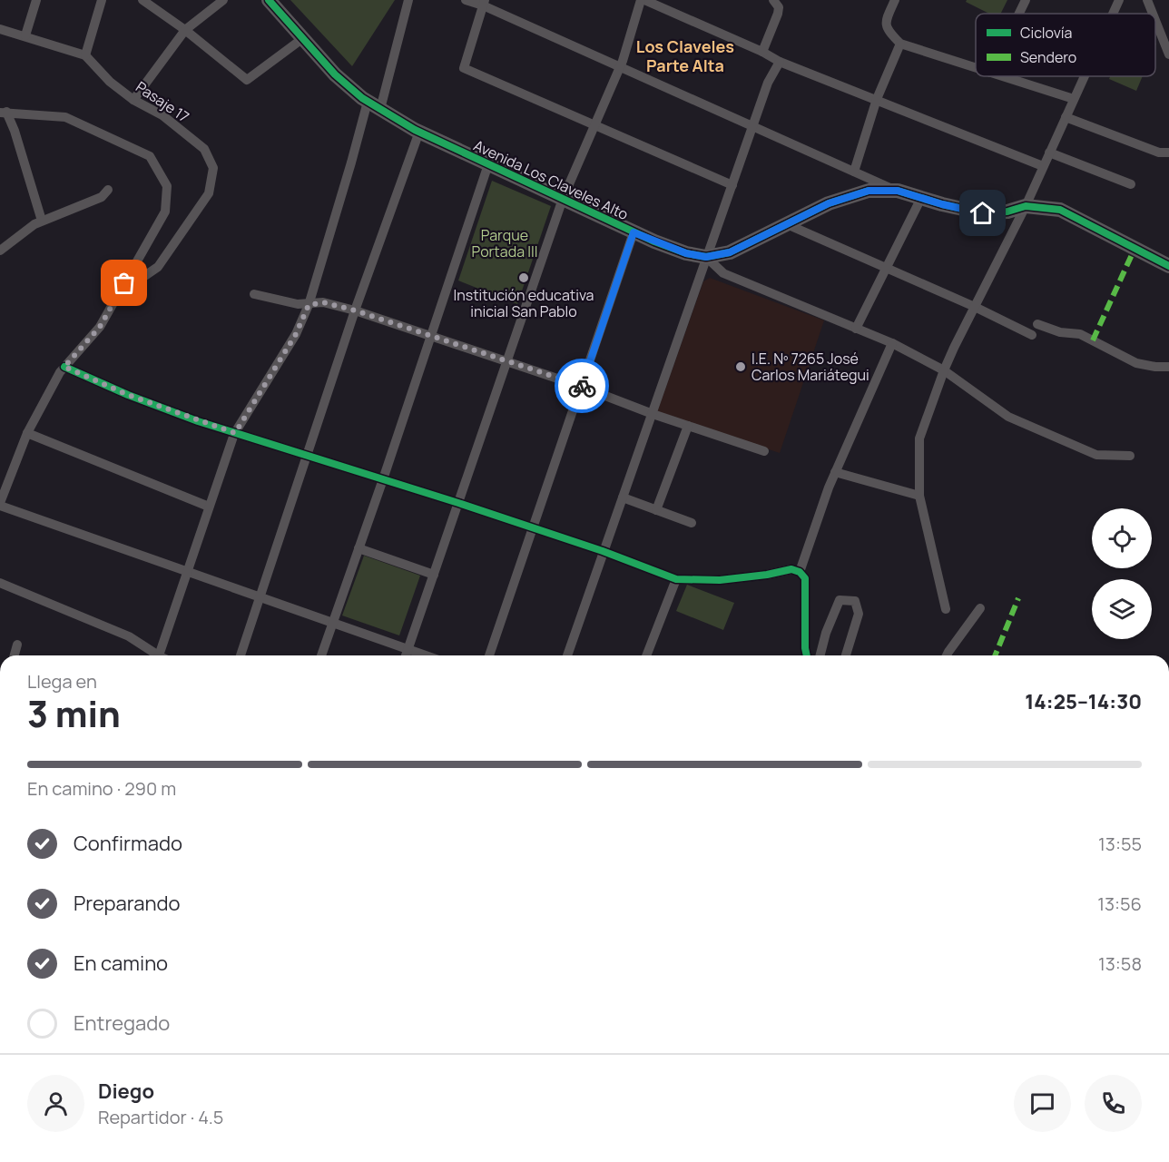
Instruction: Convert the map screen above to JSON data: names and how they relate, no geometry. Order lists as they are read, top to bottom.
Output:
{
  "streets": {
    "street": ["Pasaje 17", "Avenida Los Claveles Alto"]
  },
  "districts": ["Los Claveles Parte Alta"],
  "parks": ["Parque Portada III"],
  "places": ["Institución educativa inicial San Pablo", "I.E. Nº 7265 José Carlos Mariátegui"],
  "legend": ["Ciclovía", "Sendero"],
  "page": {
    "heading": ["3 min", "Llega en", "14:25–14:30"],
    "panel": ["Diego", "Repartidor · 4.5"],
    "bar": "En camino · 290 m",
    "list": [
      ["Confirmado", "13:55"],
      ["Preparando", "13:56"],
      ["En camino", "13:58"],
      "Entregado"
    ]
  }
}
